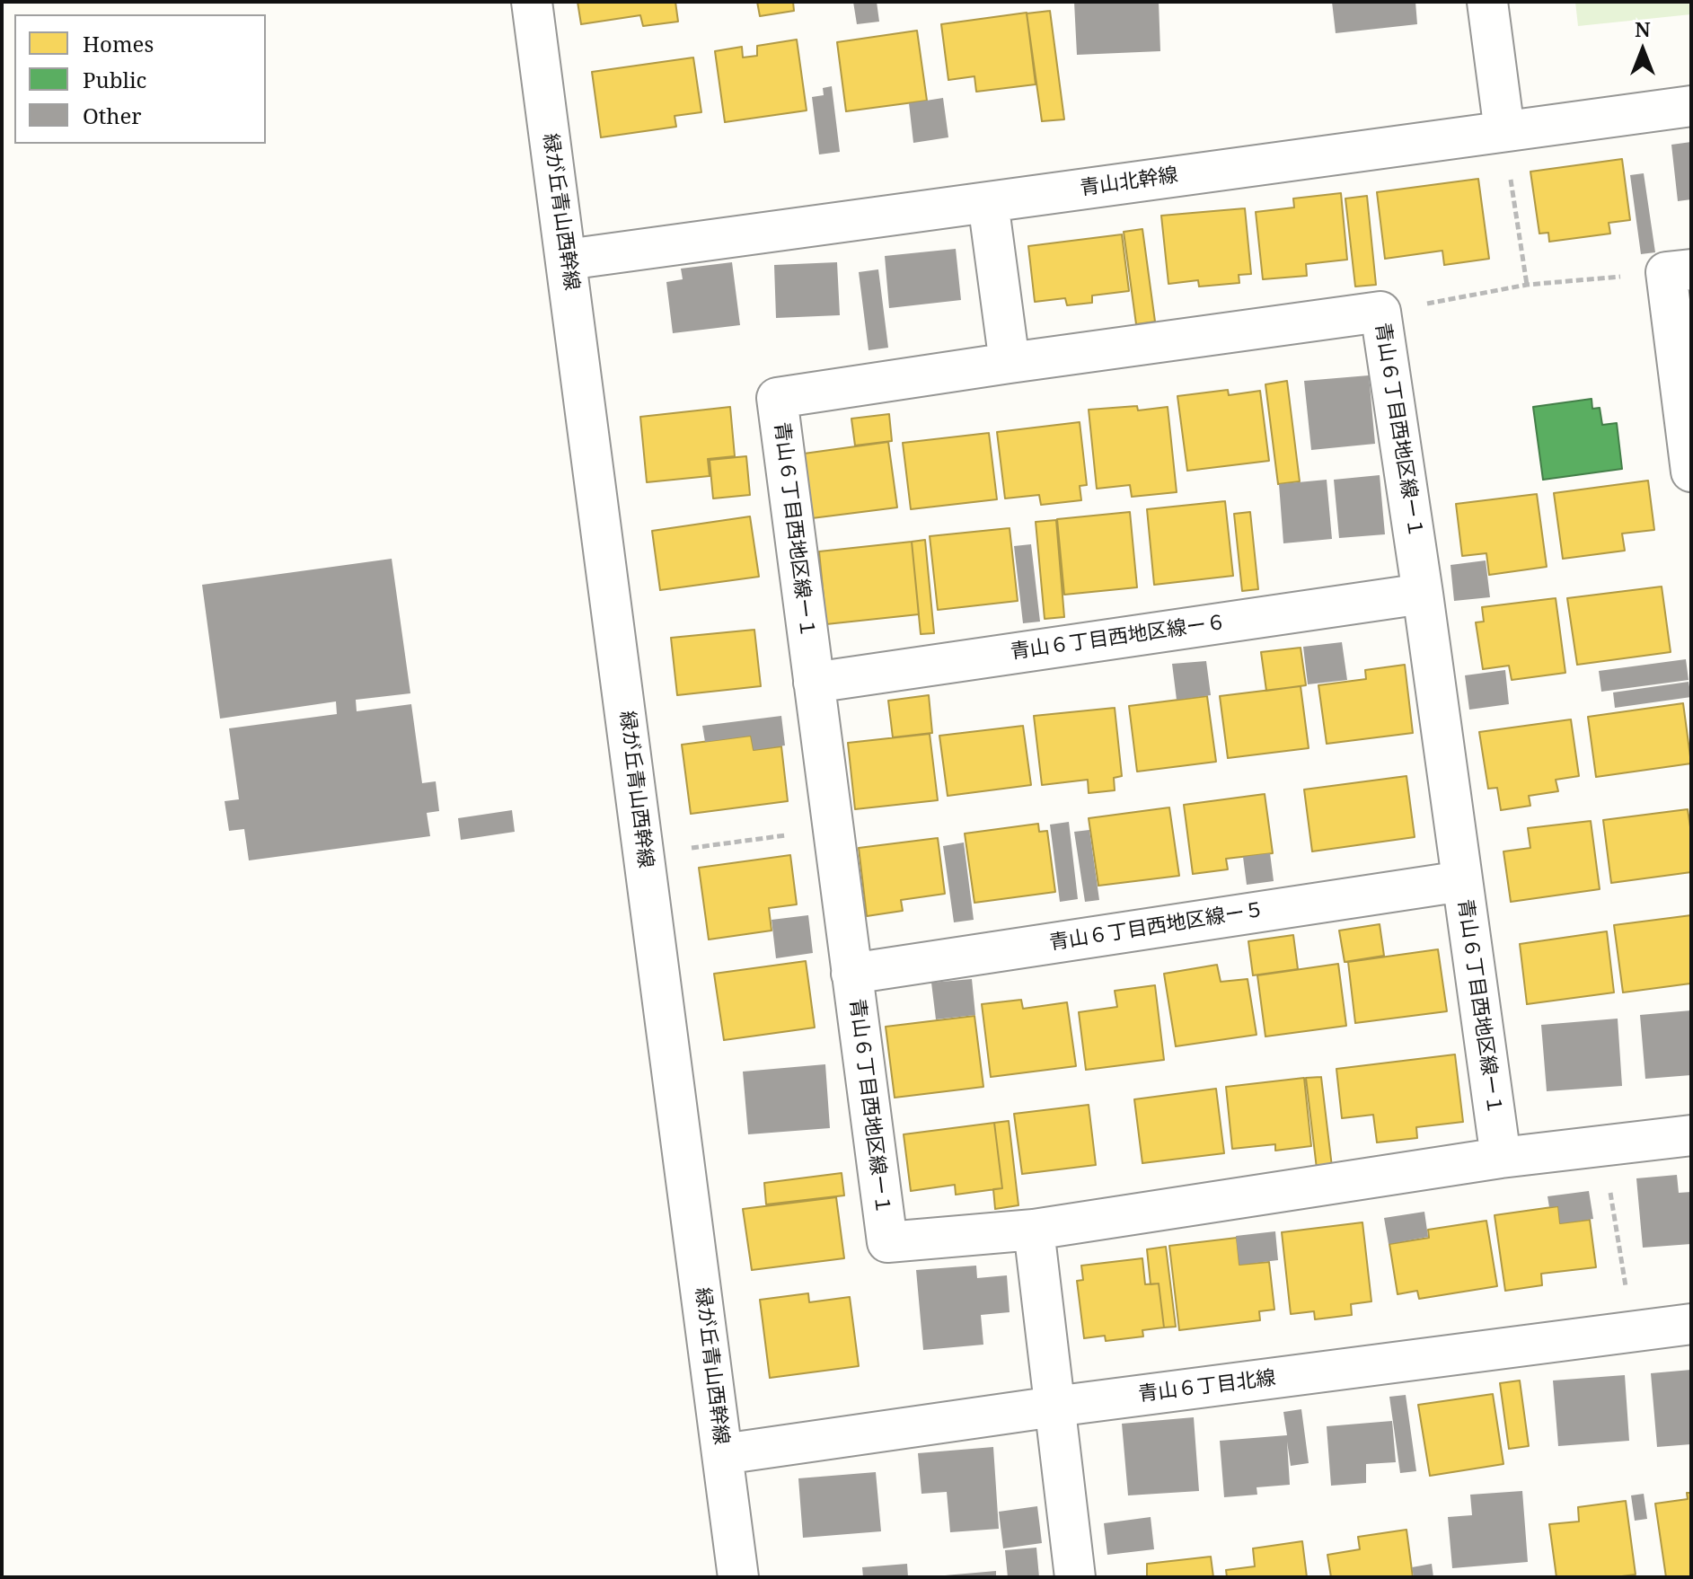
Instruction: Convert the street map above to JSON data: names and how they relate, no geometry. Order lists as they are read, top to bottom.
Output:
{
  "streets": {
    "street": [
      "青山北幹線",
      "緑が丘青山西幹線",
      "青山６丁目西地区線ー１",
      "青山６丁目西地区線ー６",
      "青山６丁目西地区線ー５",
      "青山６丁目北線"
    ]
  },
  "crossings": [
    ["青山北幹線", "緑が丘青山西幹線"],
    ["緑が丘青山西幹線", "青山６丁目北線"],
    ["青山６丁目西地区線ー１", "青山６丁目西地区線ー６"],
    ["青山６丁目西地区線ー１", "青山６丁目西地区線ー５"]
  ],
  "legend": ["Homes", "Public", "Other"],
  "north": "top"
}
